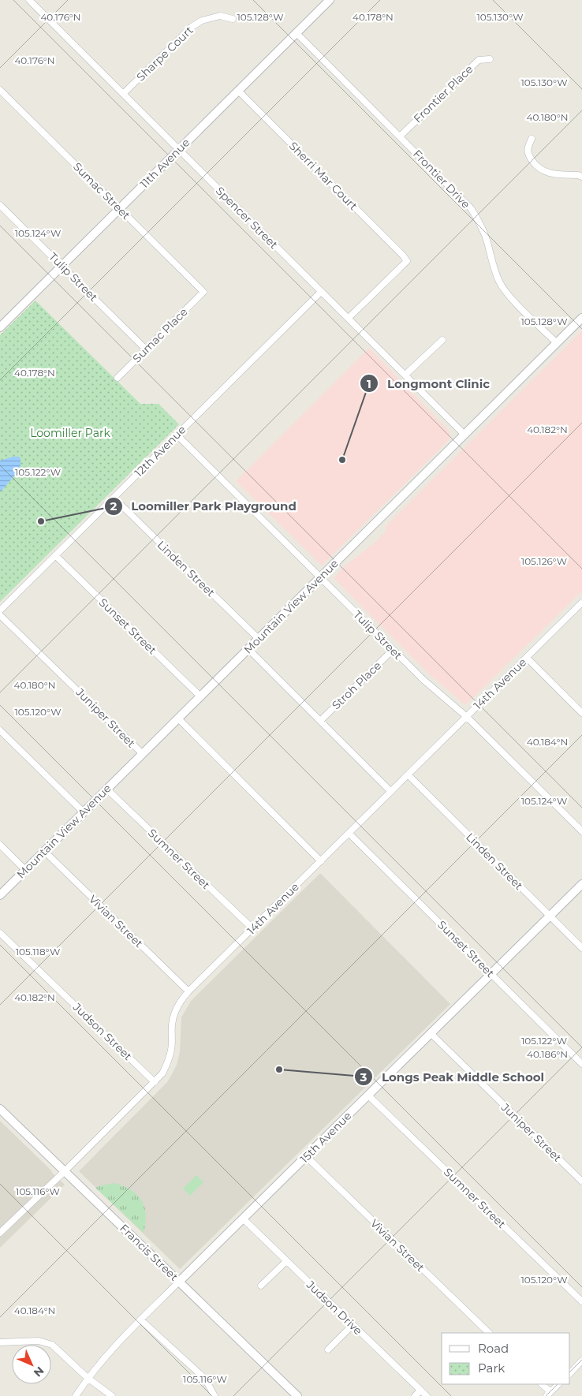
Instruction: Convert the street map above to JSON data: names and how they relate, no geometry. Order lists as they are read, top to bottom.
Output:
{
  "streets": {
    "street": [
      "Sharpe Court",
      "Frontier Place",
      "11th Avenue",
      "Sherri Mar Court",
      "Frontier Drive",
      "Sumac Street",
      "Spencer Street",
      "Tulip Street",
      "Sumac Place",
      "12th Avenue",
      "Linden Street",
      "Mountain View Avenue",
      "Sunset Street",
      "14th Avenue",
      "Stroh Place",
      "Juniper Street",
      "Sumner Street",
      "Vivian Street",
      "Judson Street",
      "15th Avenue",
      "Francis Street",
      "Judson Drive"
    ]
  },
  "crossings": [
    ["Sharpe Court", "Spencer Street"],
    ["Frontier Place", "Frontier Drive"],
    ["11th Avenue", "Sherri Mar Court"],
    ["11th Avenue", "Frontier Drive"],
    ["11th Avenue", "Sumac Street"],
    ["11th Avenue", "Spencer Street"],
    ["11th Avenue", "Tulip Street"],
    ["Sherri Mar Court", "Spencer Street"],
    ["Frontier Drive", "Mountain View Avenue"],
    ["Sumac Street", "Sumac Place"],
    ["Spencer Street", "12th Avenue"],
    ["Spencer Street", "Mountain View Avenue"],
    ["Tulip Street", "Sumac Place"],
    ["Tulip Street", "12th Avenue"],
    ["Tulip Street", "Mountain View Avenue"],
    ["Tulip Street", "14th Avenue"],
    ["Tulip Street", "Stroh Place"],
    ["12th Avenue", "Linden Street"],
    ["12th Avenue", "Sunset Street"],
    ["Linden Street", "Mountain View Avenue"],
    ["Linden Street", "14th Avenue"],
    ["Linden Street", "15th Avenue"],
    ["Mountain View Avenue", "Sunset Street"],
    ["Mountain View Avenue", "Juniper Street"],
    ["Mountain View Avenue", "Sumner Street"],
    ["Mountain View Avenue", "Vivian Street"],
    ["Sunset Street", "14th Avenue"],
    ["Sunset Street", "15th Avenue"],
    ["14th Avenue", "Sumner Street"],
    ["14th Avenue", "Vivian Street"],
    ["14th Avenue", "Judson Street"],
    ["14th Avenue", "Francis Street"],
    ["Juniper Street", "15th Avenue"],
    ["Sumner Street", "15th Avenue"],
    ["Vivian Street", "15th Avenue"],
    ["15th Avenue", "Francis Street"],
    ["15th Avenue", "Judson Drive"]
  ],
  "parks": ["Loomiller Park"],
  "places": ["Longmont Clinic", "Loomiller Park Playground", "Longs Peak Middle School"],
  "legend": ["Road", "Park"],
  "north": "bottom right",
  "coordinates": [
    "40.176°N",
    "105.128°W",
    "40.178°N",
    "105.130°W",
    "40.180°N",
    "105.124°W",
    "40.182°N",
    "105.122°W",
    "105.126°W",
    "105.120°W",
    "40.184°N",
    "105.118°W",
    "40.186°N",
    "105.116°W"
  ]
}
